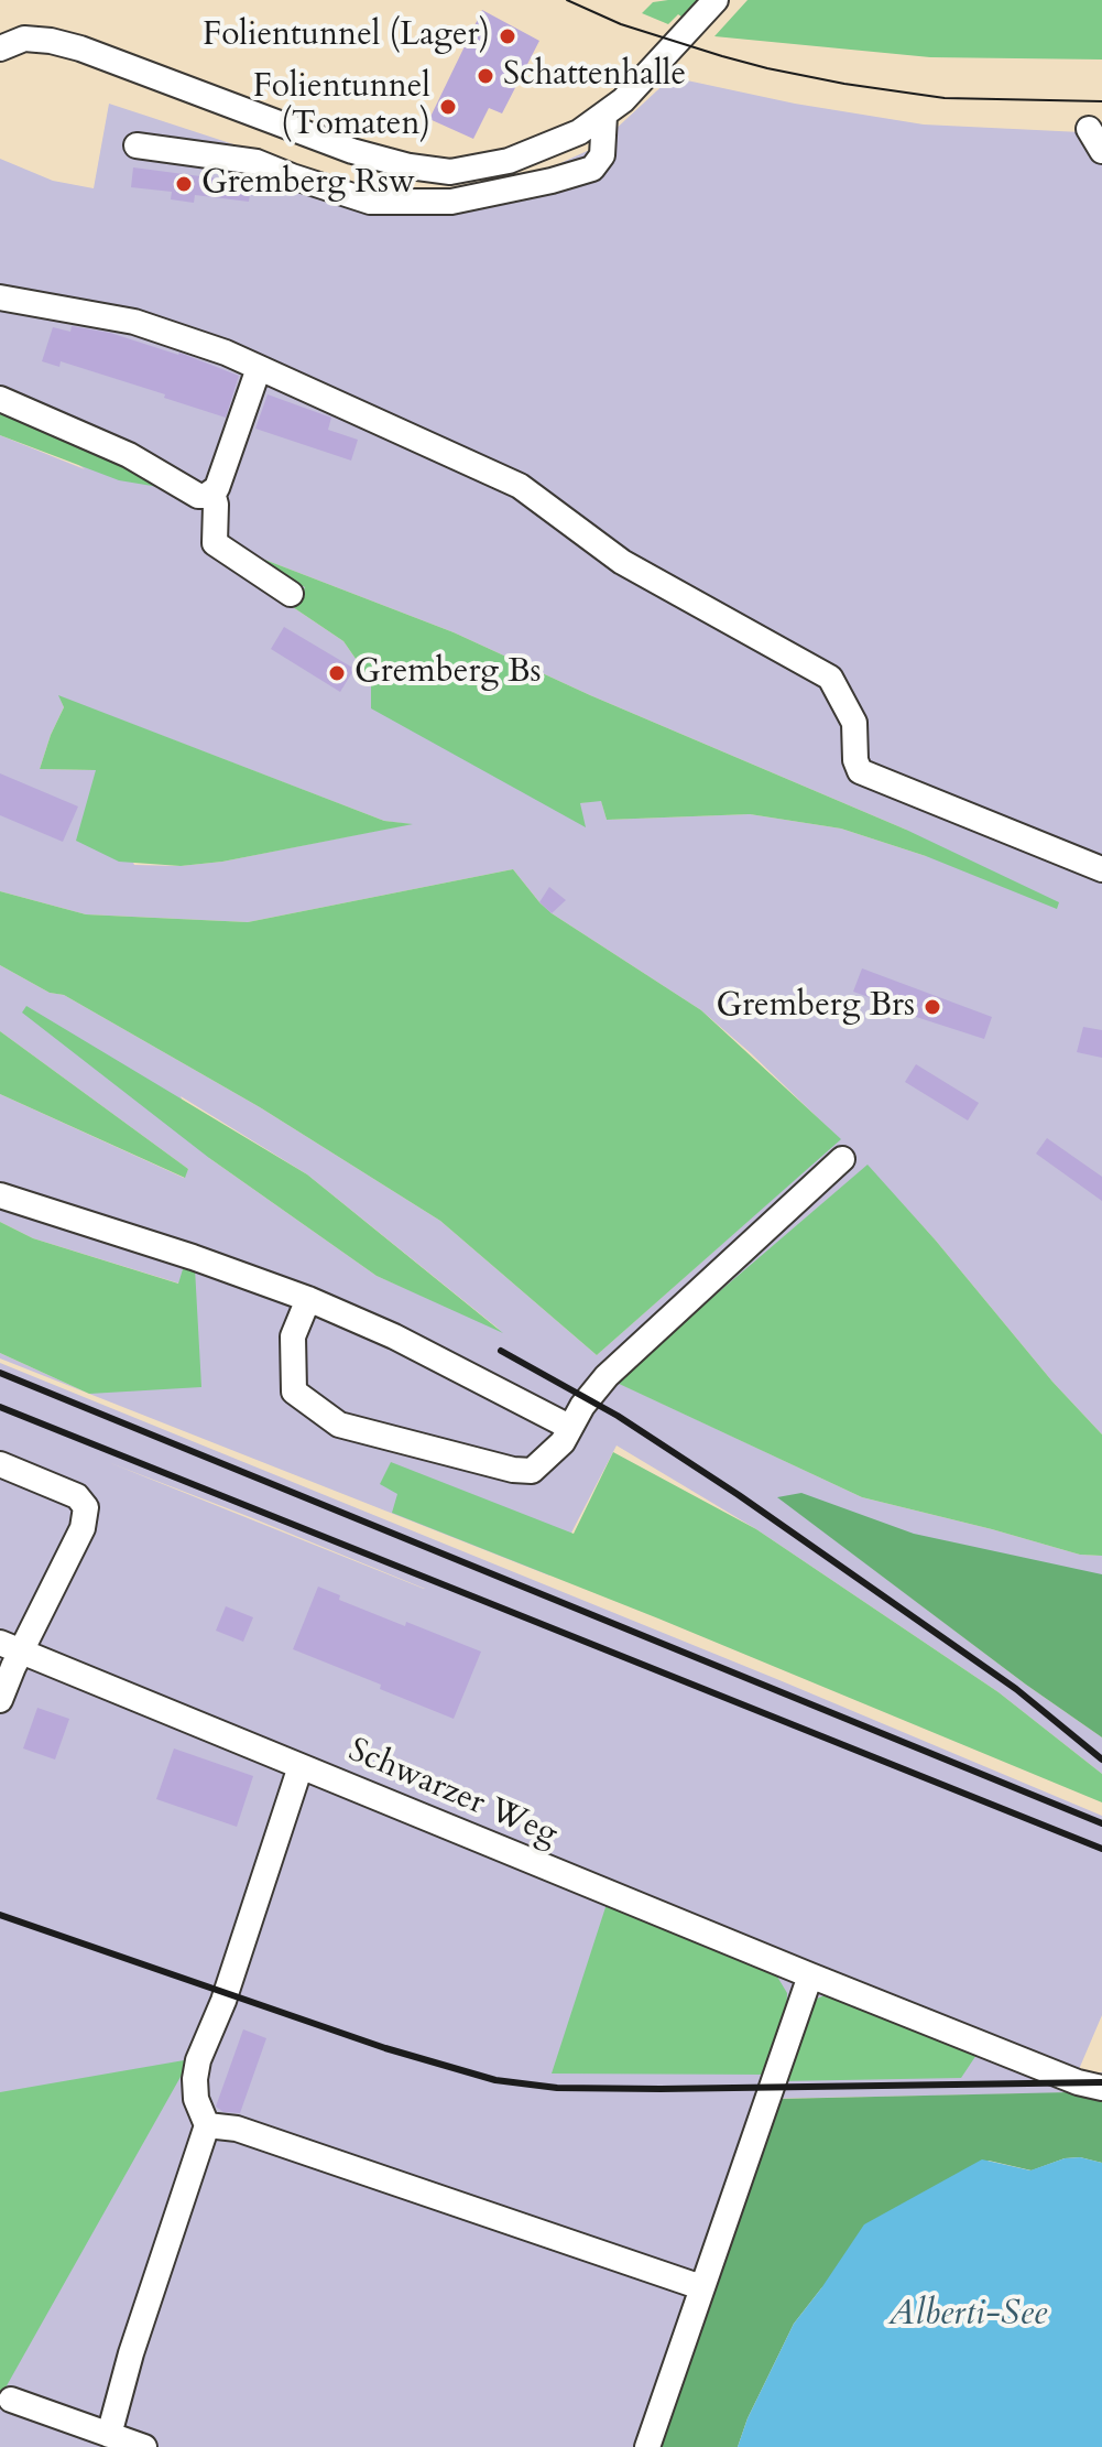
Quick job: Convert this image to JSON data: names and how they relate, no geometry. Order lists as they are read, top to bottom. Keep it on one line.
{"streets":{"street":["Schwarzer Weg"]},"water":["Alberti-See"],"places":["Folientunnel (Lager)","Schattenhalle","Folientunnel (Tomaten)","Gremberg Rsw","Gremberg Bs","Gremberg Brs"]}
